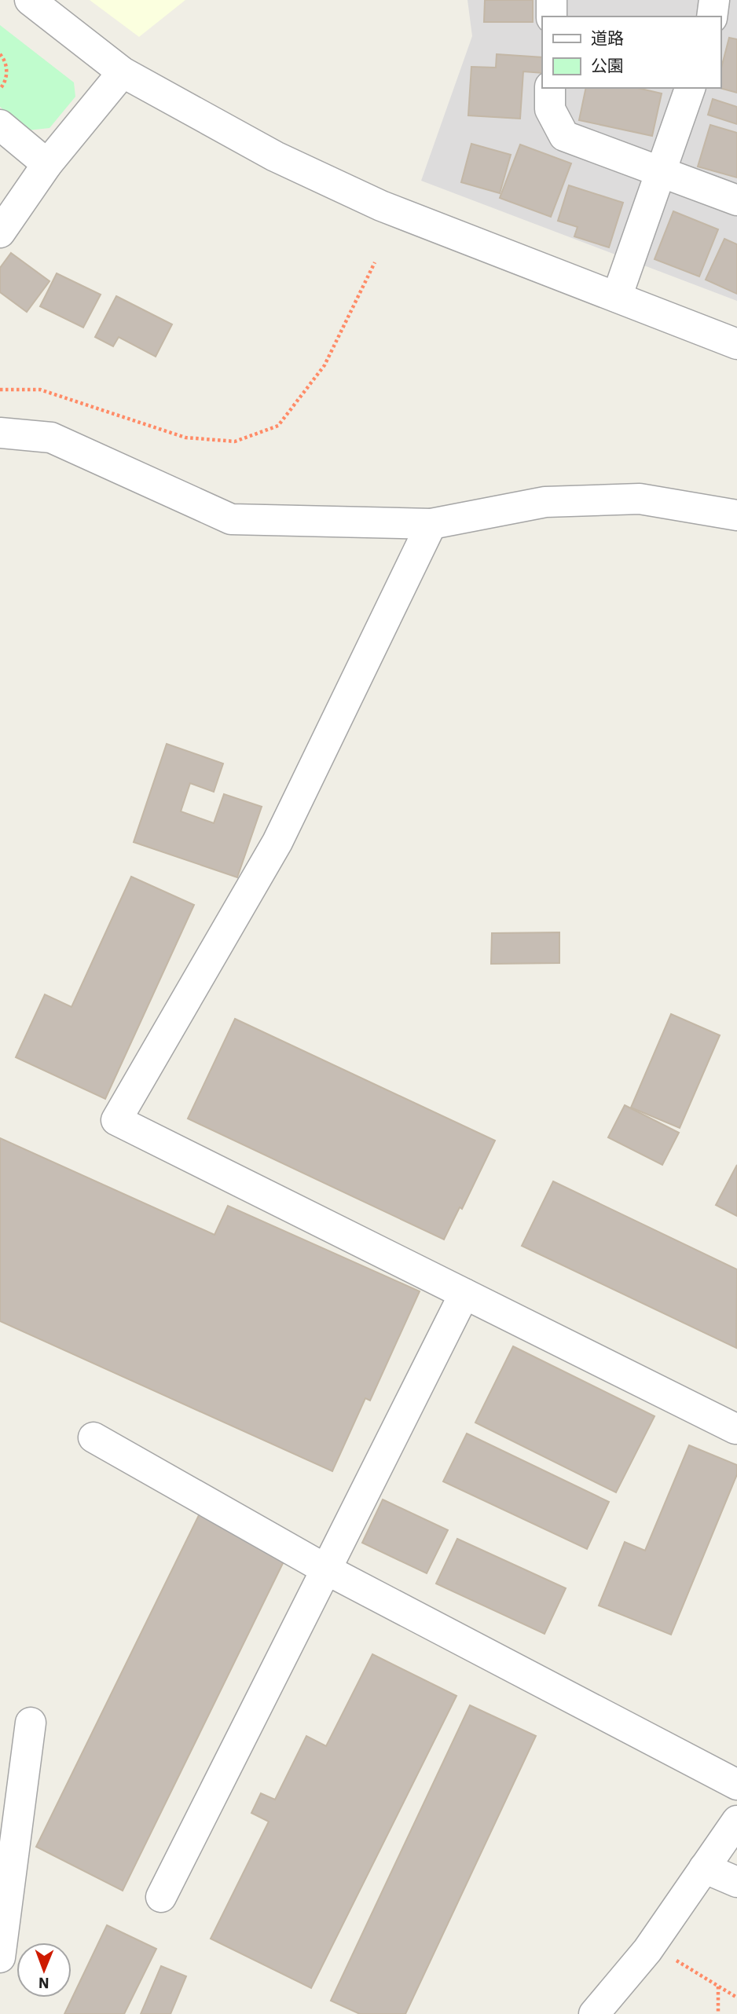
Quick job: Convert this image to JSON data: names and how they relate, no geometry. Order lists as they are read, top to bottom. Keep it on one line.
{"legend":["道路","公園"],"north":"bottom"}
